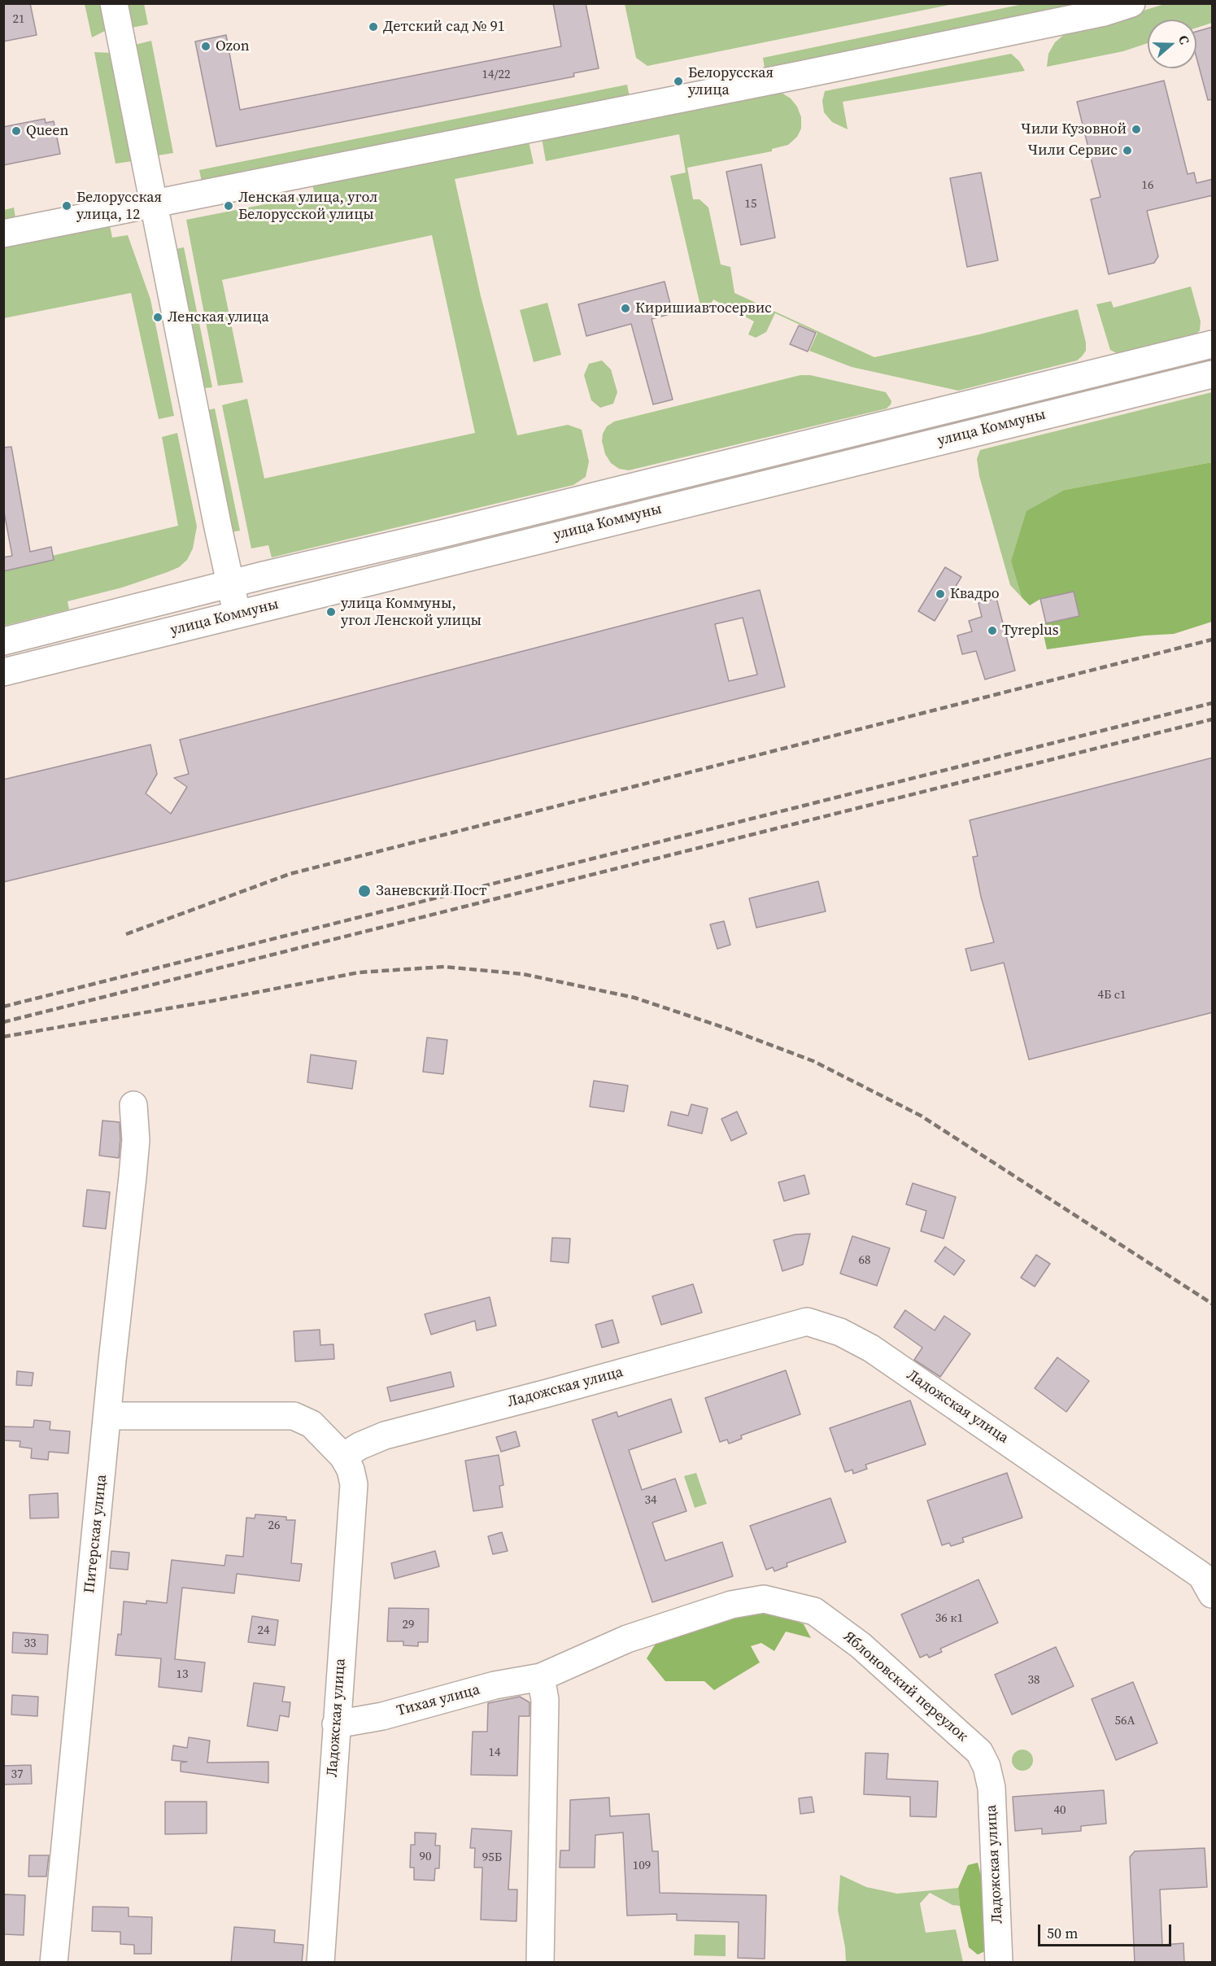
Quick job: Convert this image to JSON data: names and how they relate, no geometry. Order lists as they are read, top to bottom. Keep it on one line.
{"streets":{"street":["улица Коммуны","Ладожская улица","Питерская улица","Яблоновский переулок","Тихая улица"]},"crossings":[["Ладожская улица","Яблоновский переулок"],["Ладожская улица","Тихая улица"],["Яблоновский переулок","Тихая улица"]],"places":["Детский сад № 91","Ozon","Белорусская улица","Чили Кузовной","Queen","Чили Сервис","Белорусская улица, 12","Ленская улица, угол Белорусской улицы","Киришиавтосервис","Ленская улица","Квадро","улица Коммуны, угол Ленской улицы","Tyreplus","Заневский Пост"],"house_numbers":["21","14/22","16","15","4Б с1","68","34","26","36 к1","29","24","33","13","38","56А","14","37","40","90","95Б","109"],"scale_bar":"50 m","north":"right"}
